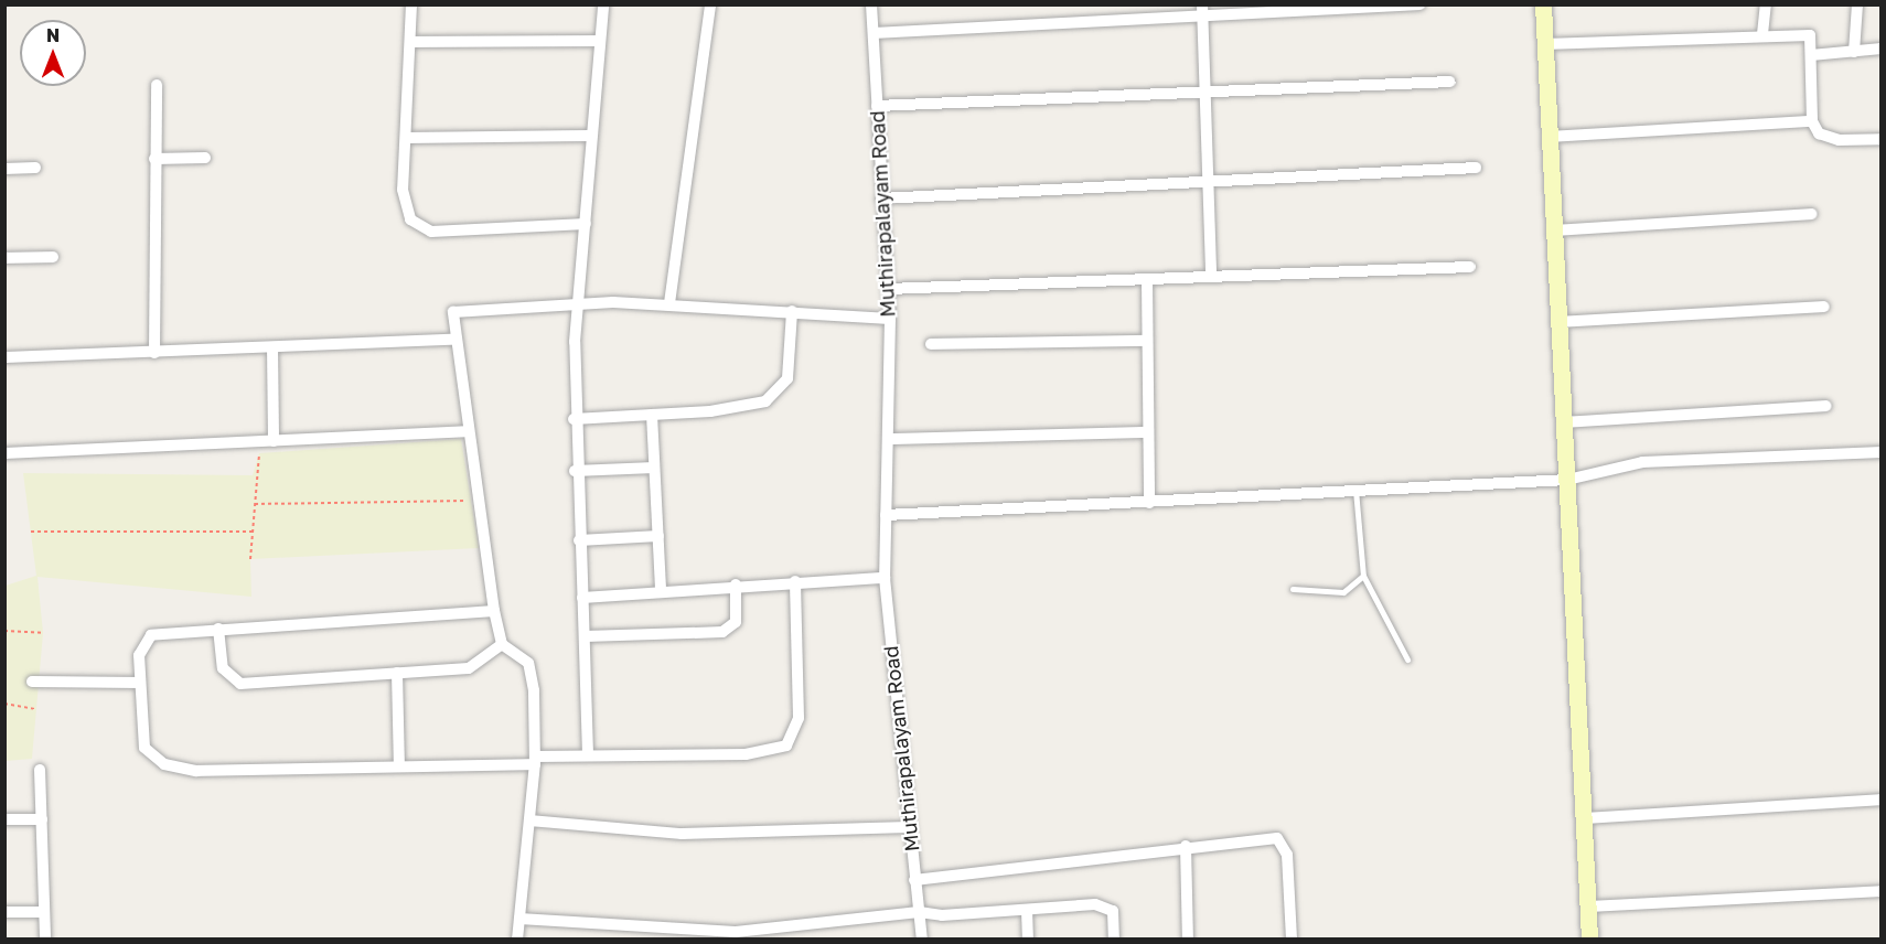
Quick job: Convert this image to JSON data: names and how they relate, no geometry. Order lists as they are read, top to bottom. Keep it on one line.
{"streets":{"street":["Muthirapalayam Road"]},"north":"top"}
